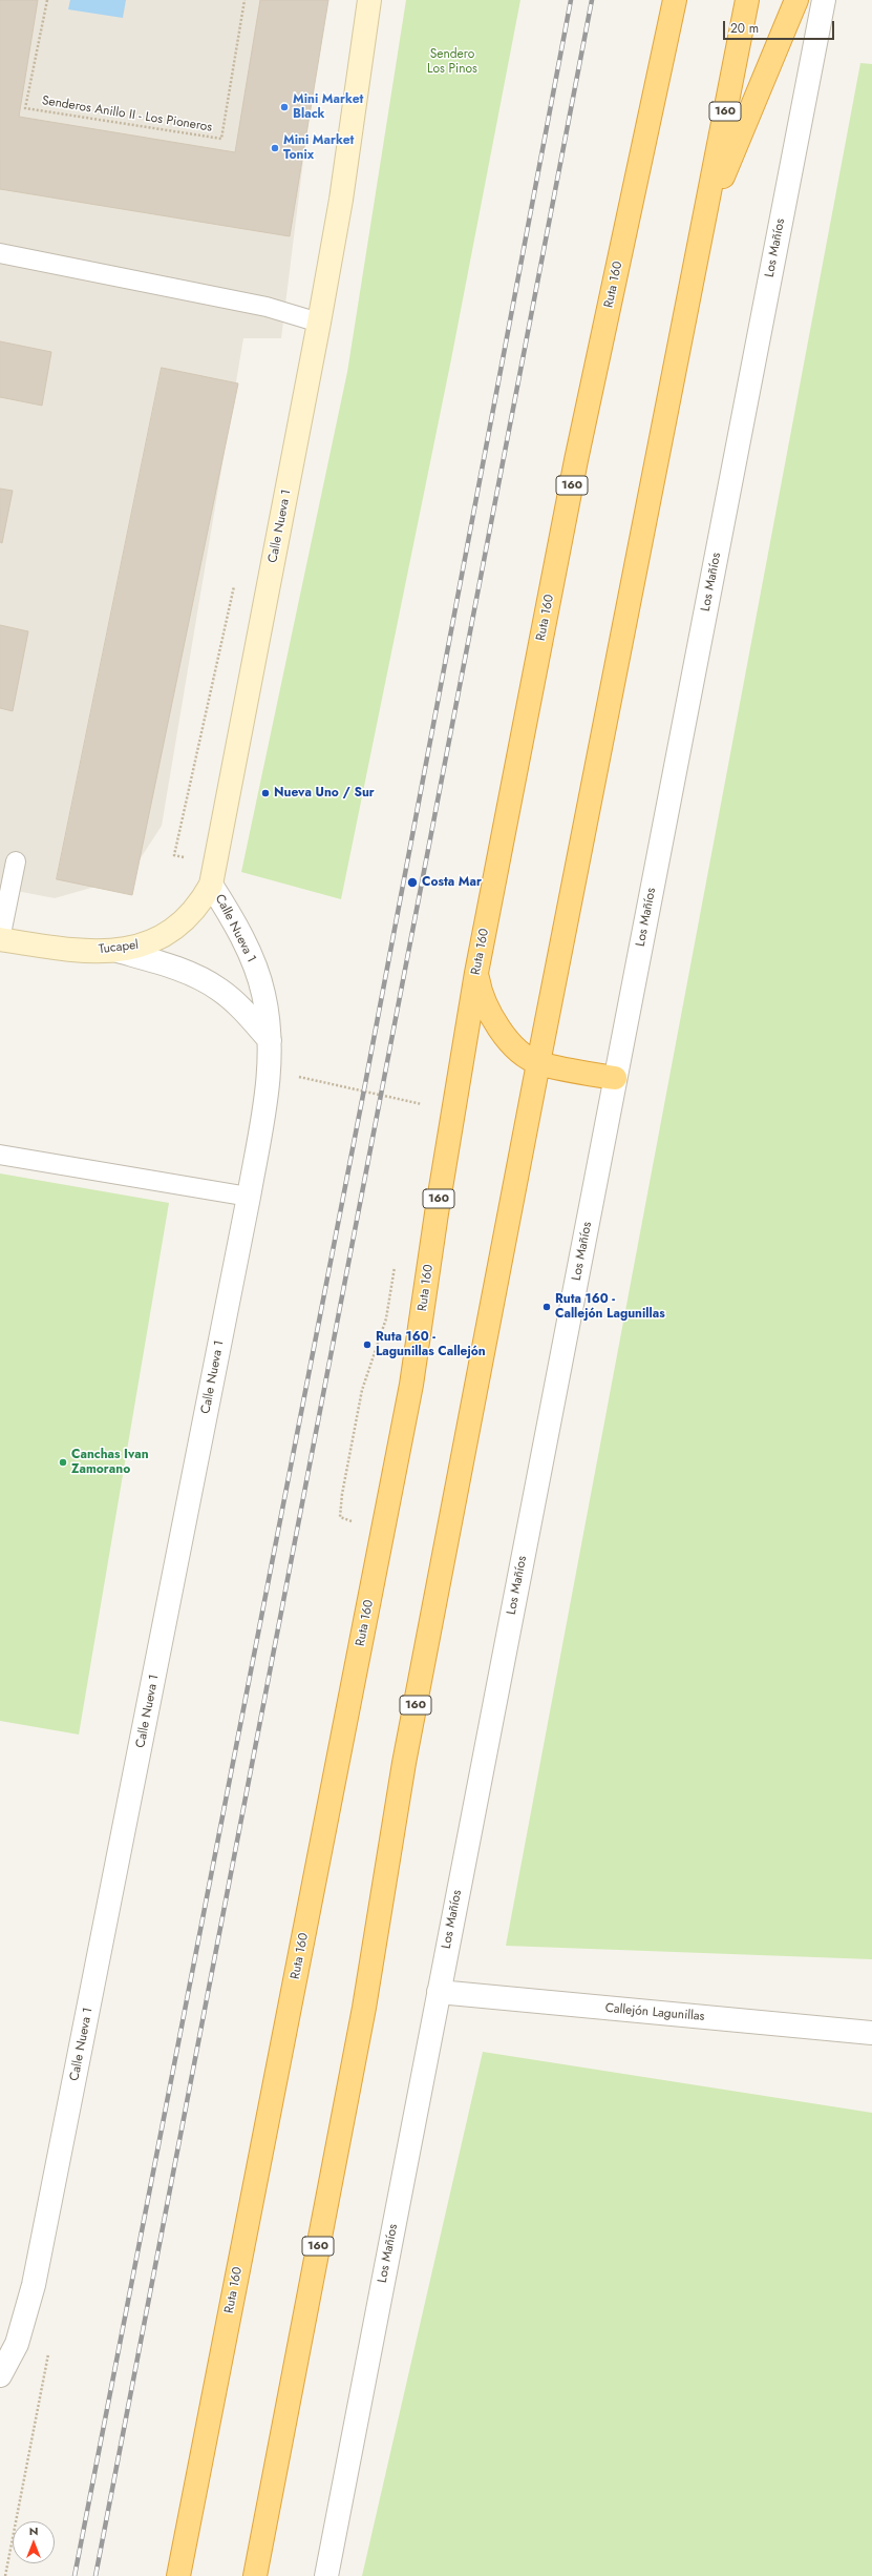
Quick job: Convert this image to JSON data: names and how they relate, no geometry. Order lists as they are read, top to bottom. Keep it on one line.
{"streets":{"highway":["160","Ruta 160"],"main road":["Calle Nueva 1","Tucapel"],"street":["Los Mañíos","Callejón Lagunillas"],"path":["Senderos Anillo II - Los Pioneros"]},"crossings":[["Los Mañíos","Callejón Lagunillas"],["Calle Nueva 1","Tucapel"]],"parks":["Sendero Los Pinos"],"places":["Mini Market Black","Mini Market Tonix","Nueva Uno / Sur","Costa Mar","Ruta 160 - Callejón Lagunillas","Ruta 160 - Lagunillas Callejón","Canchas Ivan Zamorano"],"scale_bar":"20 m","north":"top"}
